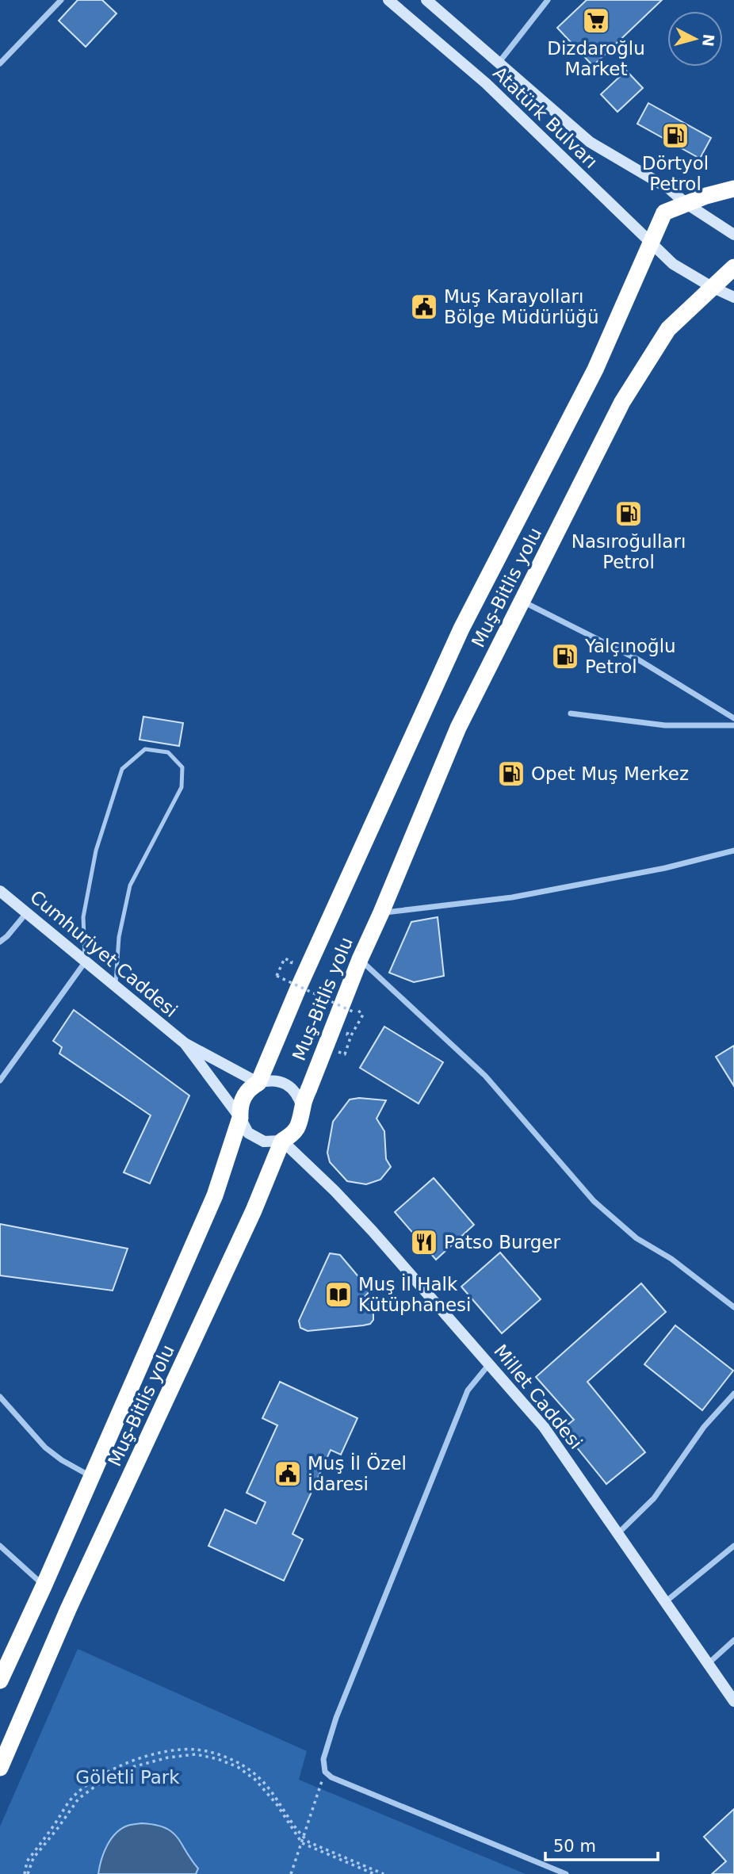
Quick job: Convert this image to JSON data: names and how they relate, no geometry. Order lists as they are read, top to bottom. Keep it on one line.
{"streets":{"highway":["Muş-Bitlis yolu"],"street":["Atatürk Bulvarı","Cumhuriyet Caddesi","Millet Caddesi"]},"crossings":[["Atatürk Bulvarı","Muş-Bitlis yolu"],["Muş-Bitlis yolu","Cumhuriyet Caddesi"],["Muş-Bitlis yolu","Millet Caddesi"],["Cumhuriyet Caddesi","Millet Caddesi"]],"parks":["Göletli Park"],"places":{"supermarket":["Dizdaroğlu Market"],"fuel station":["Dörtyol Petrol","Nasıroğulları Petrol","Yalçınoğlu Petrol","Opet Muş Merkez"],"public building":["Muş Karayolları Bölge Müdürlüğü","Muş İl Özel İdaresi"],"restaurant":["Patso Burger"],"library":["Muş İl Halk Kütüphanesi"]},"scale_bar":"50 m","north":"right"}
